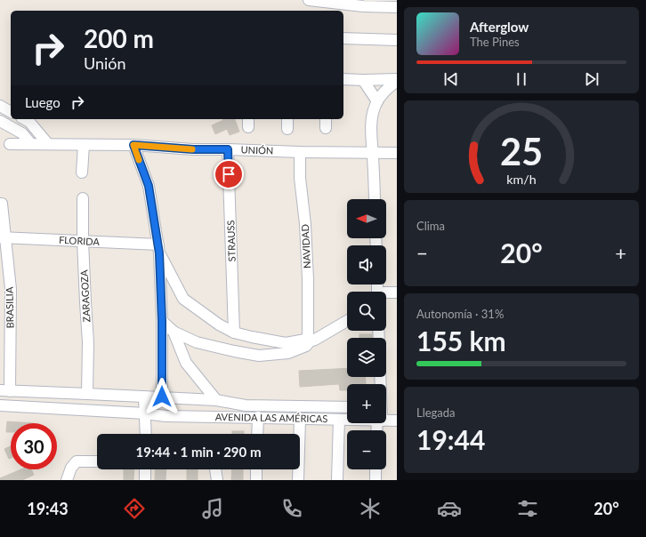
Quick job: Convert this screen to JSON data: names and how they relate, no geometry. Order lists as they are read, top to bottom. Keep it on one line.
{"streets":{"street":["UNIÓN","FLORIDA","STRAUSS","NAVIDAD","ZARAGOZA","BRASILIA","AVENIDA LAS AMÉRICAS"]},"crossings":[["UNIÓN","STRAUSS"],["UNIÓN","NAVIDAD"],["FLORIDA","ZARAGOZA"],["FLORIDA","BRASILIA"],["ZARAGOZA","AVENIDA LAS AMÉRICAS"],["BRASILIA","AVENIDA LAS AMÉRICAS"]],"north":"left","page":{"turn":["200 m","Unión"],"song":["Afterglow","The Pines"],"then":"Luego","map_buttons":["+","−"],"tile":["Clima",["Autonomía · 31%","155 km"],["Llegada","19:44"]],"heat":["−","20°","+"],"limit":"30","trip":"19:44 · 1 min · 290 m","tabs":["19:43","20°"],"gauge":["25","km/h"]}}
